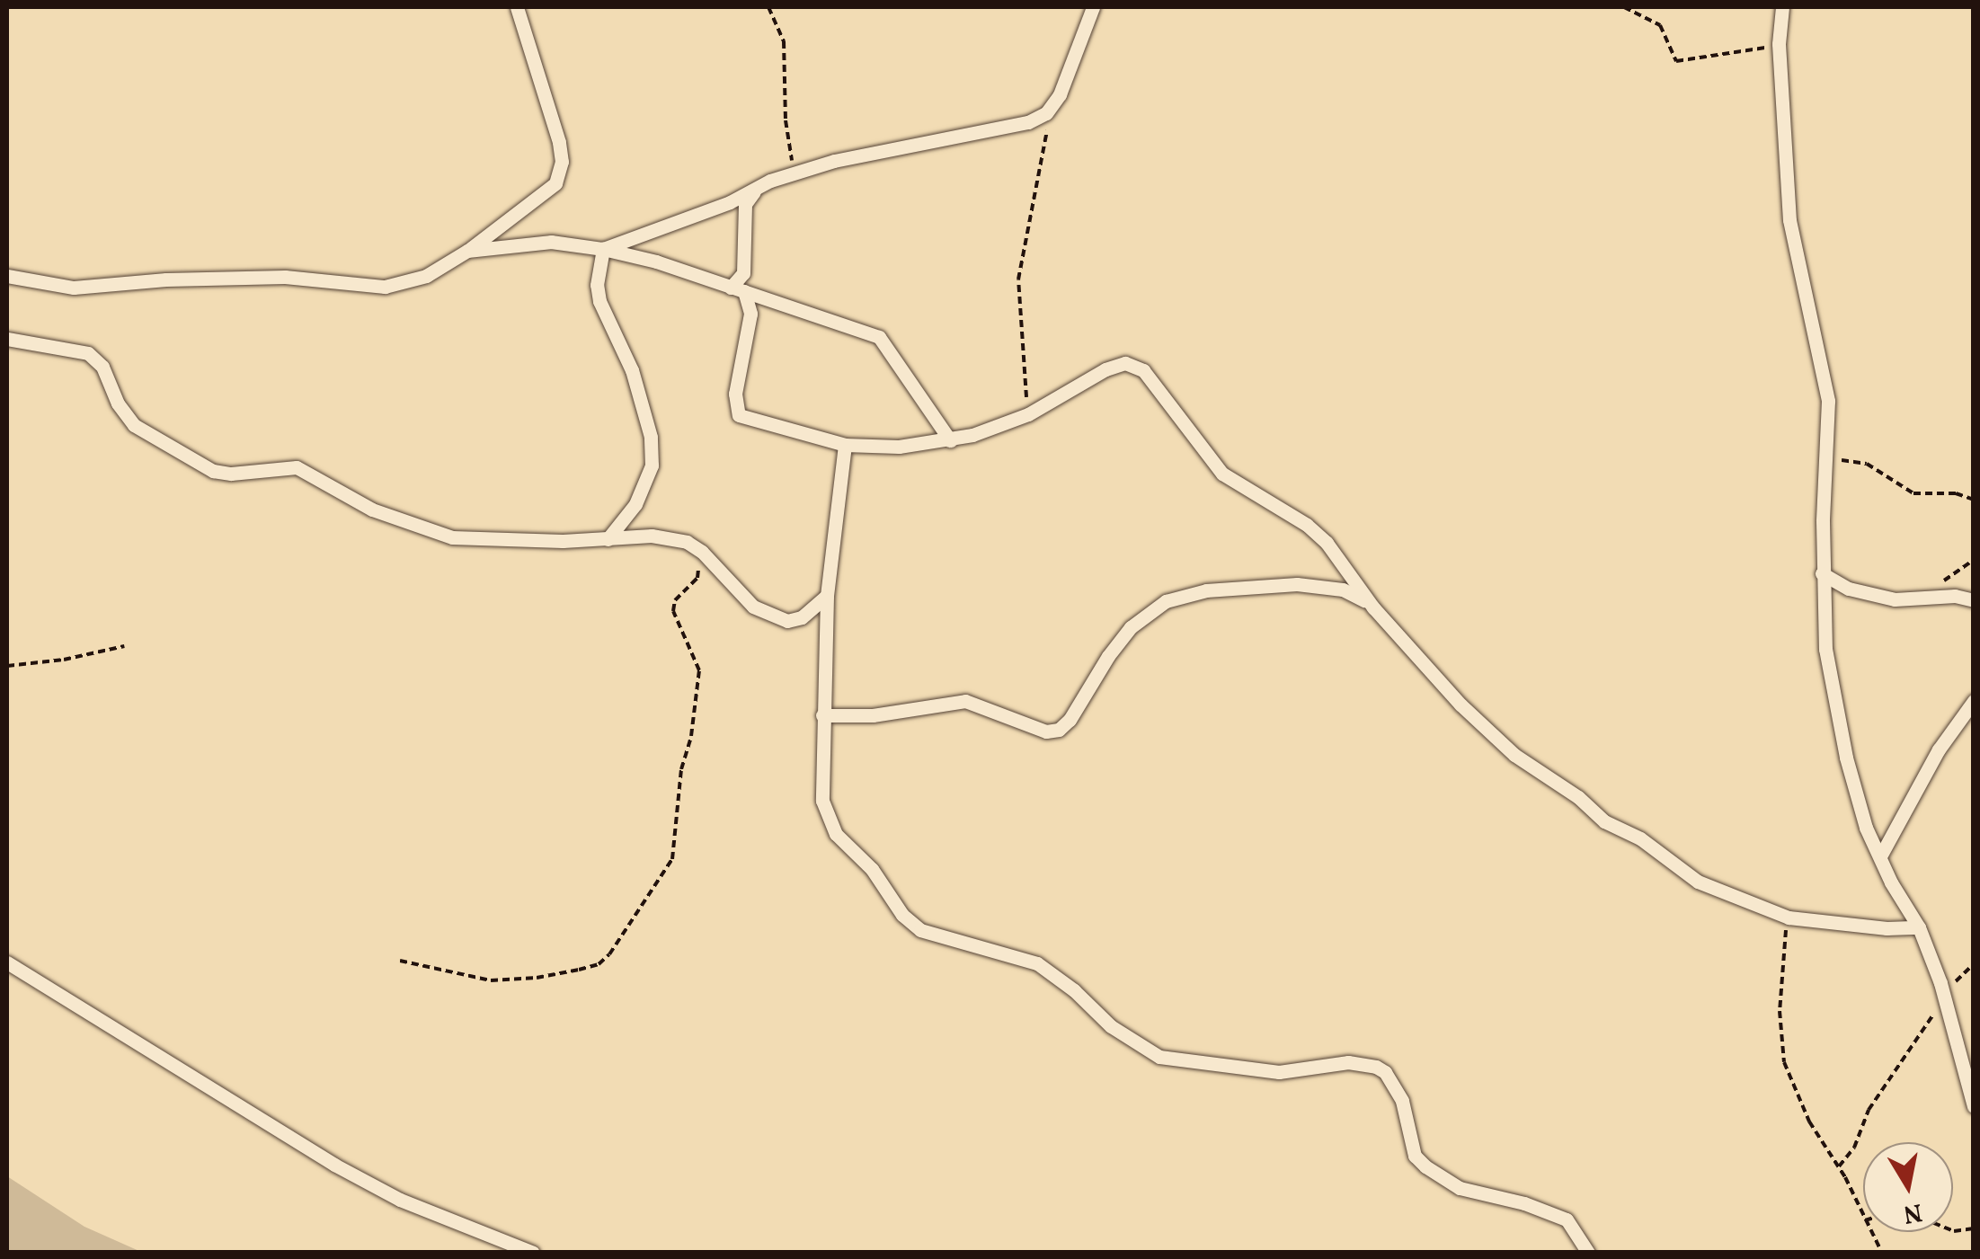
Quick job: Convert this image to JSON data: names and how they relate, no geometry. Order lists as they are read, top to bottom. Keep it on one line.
{"north":"bottom"}
